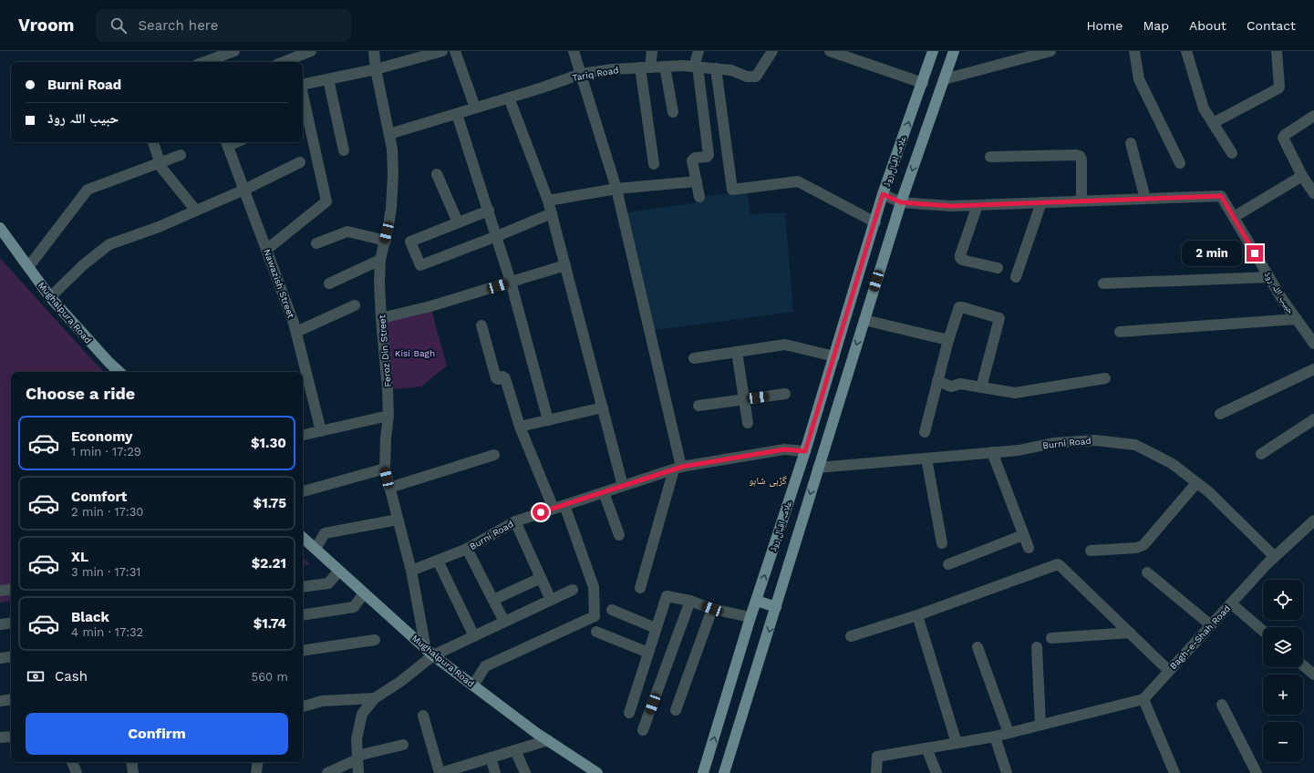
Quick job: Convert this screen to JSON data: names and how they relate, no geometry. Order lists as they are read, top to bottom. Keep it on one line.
{"streets":{"main road":["علامہ اقبال روڈ","Mughalpura Road"],"street":["Tariq Road","Nawazish Street","حبیب اللہ روڈ","Feroz Din Street","Burni Road","Bagh-e-Shah Road"]},"crossings":[["Tariq Road","Feroz Din Street"],["علامہ اقبال روڈ","حبیب اللہ روڈ"],["علامہ اقبال روڈ","Burni Road"],["Mughalpura Road","Feroz Din Street"],["Feroz Din Street","Burni Road"],["Burni Road","Bagh-e-Shah Road"]],"districts":["گڑہی شاہو"],"parks":["Kisi Bagh"],"page":{"header":"Vroom","search":"Search here","nav":["Home","Map","About","Contact"],"banner":["Burni Road","حبیب اللہ روڈ"],"bubble":"2 min","heading":"Choose a ride","list":[{"name":"Economy","note":"1 min · 17:29","value":"$1.30"},{"name":"Comfort","note":"2 min · 17:30","value":"$1.75"},{"name":"XL","note":"3 min · 17:31","value":"$2.21"},{"name":"Black","note":"4 min · 17:32","value":"$1.74"}],"map_buttons":["+","−"],"pay":["Cash","560 m"],"buttons":"Confirm"}}
